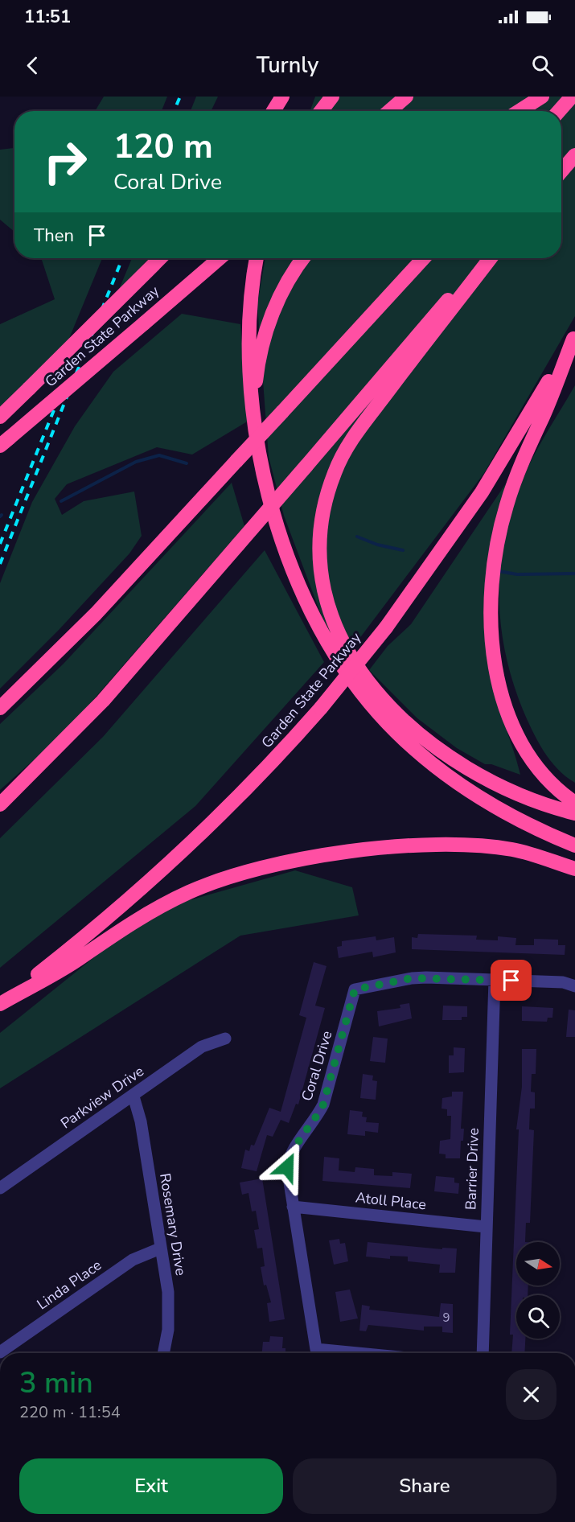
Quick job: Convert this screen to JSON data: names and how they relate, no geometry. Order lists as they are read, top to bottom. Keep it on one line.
{"streets":{"highway":["Garden State Parkway"],"street":["Coral Drive","Parkview Drive","Barrier Drive","Atoll Place","Rosemary Drive","Linda Place"]},"crossings":[["Coral Drive","Barrier Drive"],["Coral Drive","Atoll Place"],["Parkview Drive","Rosemary Drive"],["Barrier Drive","Atoll Place"],["Rosemary Drive","Linda Place"]],"house_numbers":["9"],"north":"right","page":{"status":"11:51","header":"Turnly","turn":["120 m","Coral Drive"],"then":"Then","heading":["3 min","220 m · 11:54"],"buttons":["Exit","Share"]}}
